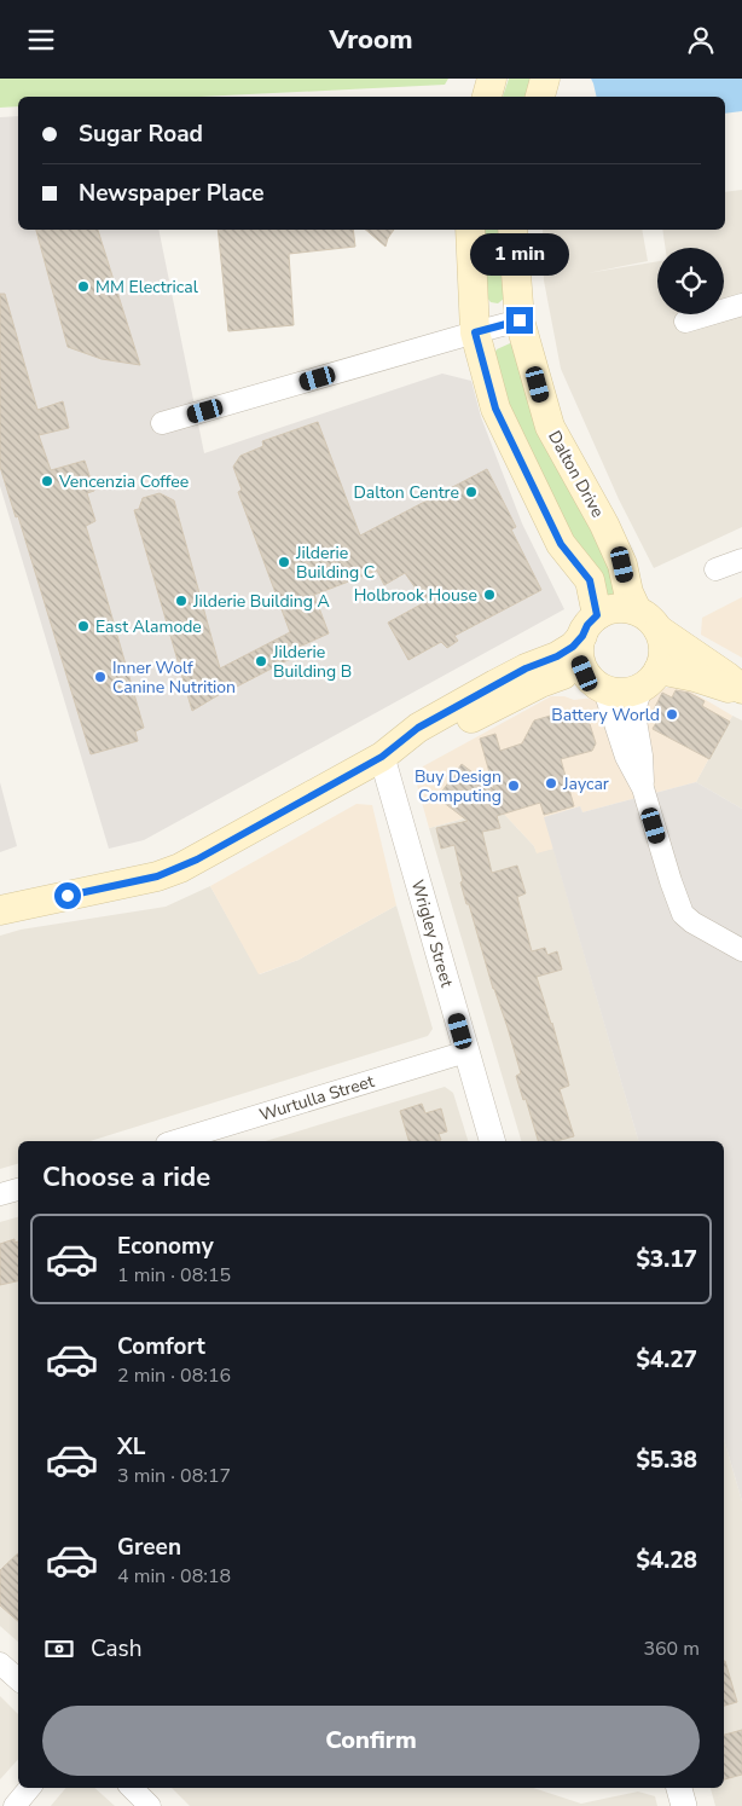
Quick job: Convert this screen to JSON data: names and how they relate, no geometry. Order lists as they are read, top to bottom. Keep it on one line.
{"streets":{"main road":["Dalton Drive"],"street":["Wrigley Street","Wurtulla Street"]},"crossings":[["Wrigley Street","Wurtulla Street"]],"places":["MM Electrical","Vencenzia Coffee","Dalton Centre","Jilderie Building C","Holbrook House","Jilderie Building A","East Alamode","Jilderie Building B","Inner Wolf Canine Nutrition","Battery World","Jaycar","Buy Design Computing"],"page":{"header":"Vroom","banner":["Sugar Road","Newspaper Place"],"bubble":"1 min","heading":"Choose a ride","list":[{"name":"Economy","note":"1 min · 08:15","value":"$3.17"},{"name":"Comfort","note":"2 min · 08:16","value":"$4.27"},{"name":"XL","note":"3 min · 08:17","value":"$5.38"},{"name":"Green","note":"4 min · 08:18","value":"$4.28"}],"pay":["Cash","360 m"],"buttons":"Confirm"}}
